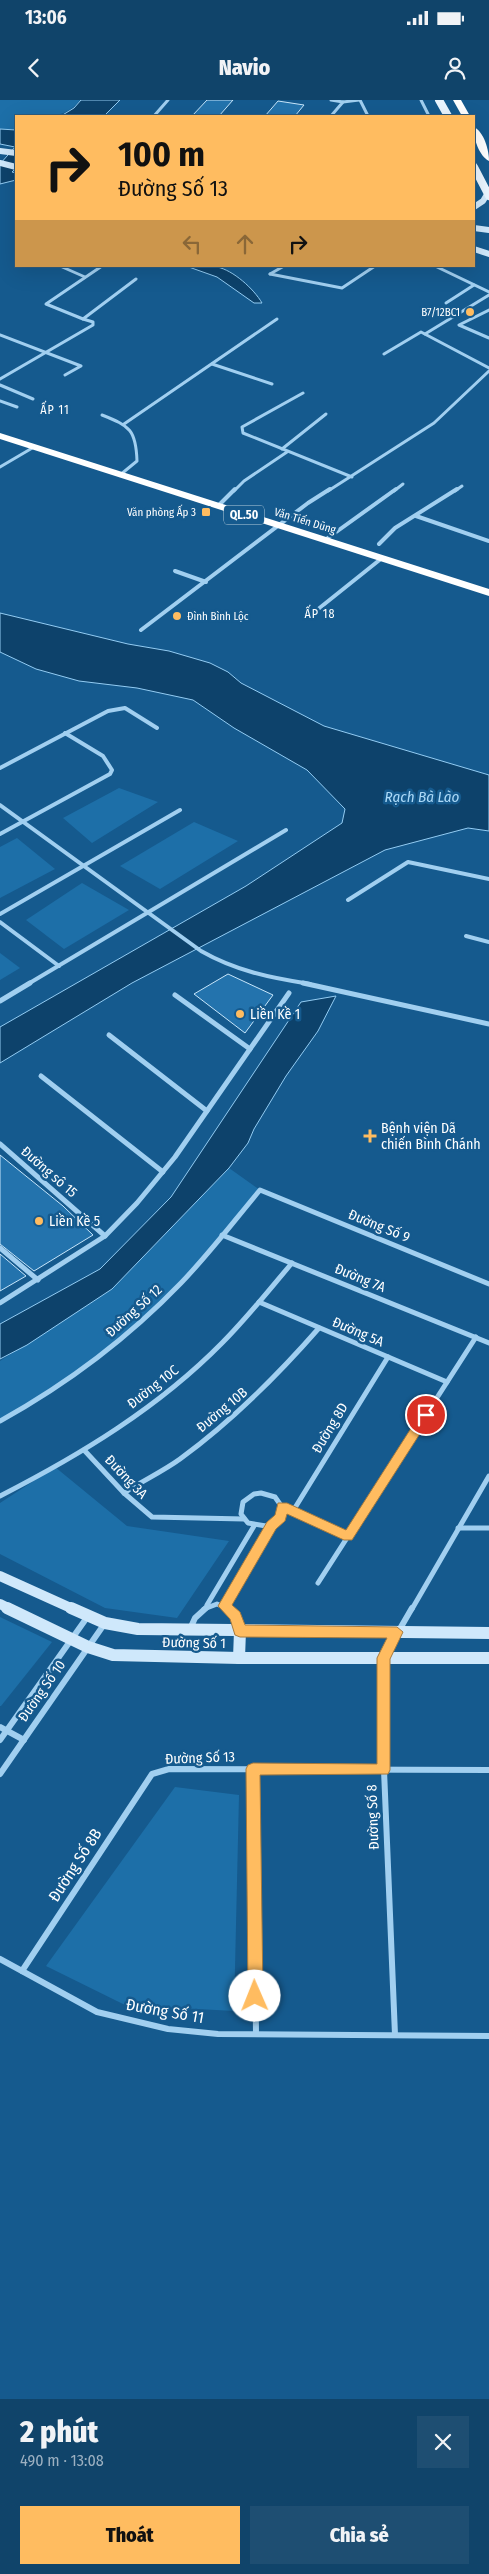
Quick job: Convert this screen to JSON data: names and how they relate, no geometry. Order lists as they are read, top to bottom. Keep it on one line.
{"streets":{"highway":["QL.50","Văn Tiến Dũng"],"street":["Đường sô 15","Đường Số 9","Đường 7A","Đường Số 12","Đường 5A","Đường 10C","Đường 10B","Đường 8D","Đường 3A","Đường Số 1","Đường Số 10","Đường Số 13","Đường Số 8","Đường Số 8B","Đường Số 11"]},"crossings":[["Đường Số 9","Đường Số 12"],["Đường 7A","Đường Số 12"],["Đường 7A","Đường 10C"],["Đường 5A","Đường 10C"],["Đường 5A","Đường 10B"],["Đường 5A","Đường 8D"],["Đường 10C","Đường 3A"],["Đường 10B","Đường 3A"],["Đường Số 1","Đường Số 10"],["Đường Số 1","Đường Số 8"],["Đường Số 13","Đường Số 8"],["Đường Số 13","Đường Số 8B"],["Đường Số 8","Đường Số 11"],["Đường Số 8B","Đường Số 11"]],"districts":["ẤP 11","ẤP 18"],"water":["Rạch Bà Lào"],"places":{"other":["B7/12BC1","Đình Bình Lộc","Liền Kề 1","Liền Kề 5"],"transit":["Văn phòng Ấp 3"],"health":["Bệnh viện Dã chiến Bình Chánh"]},"page":{"status":"13:06","header":"Navio","turn":["100 m","Đường Số 13"],"heading":["2 phút","490 m · 13:08"],"buttons":["Thoát","Chia sẻ"]}}
